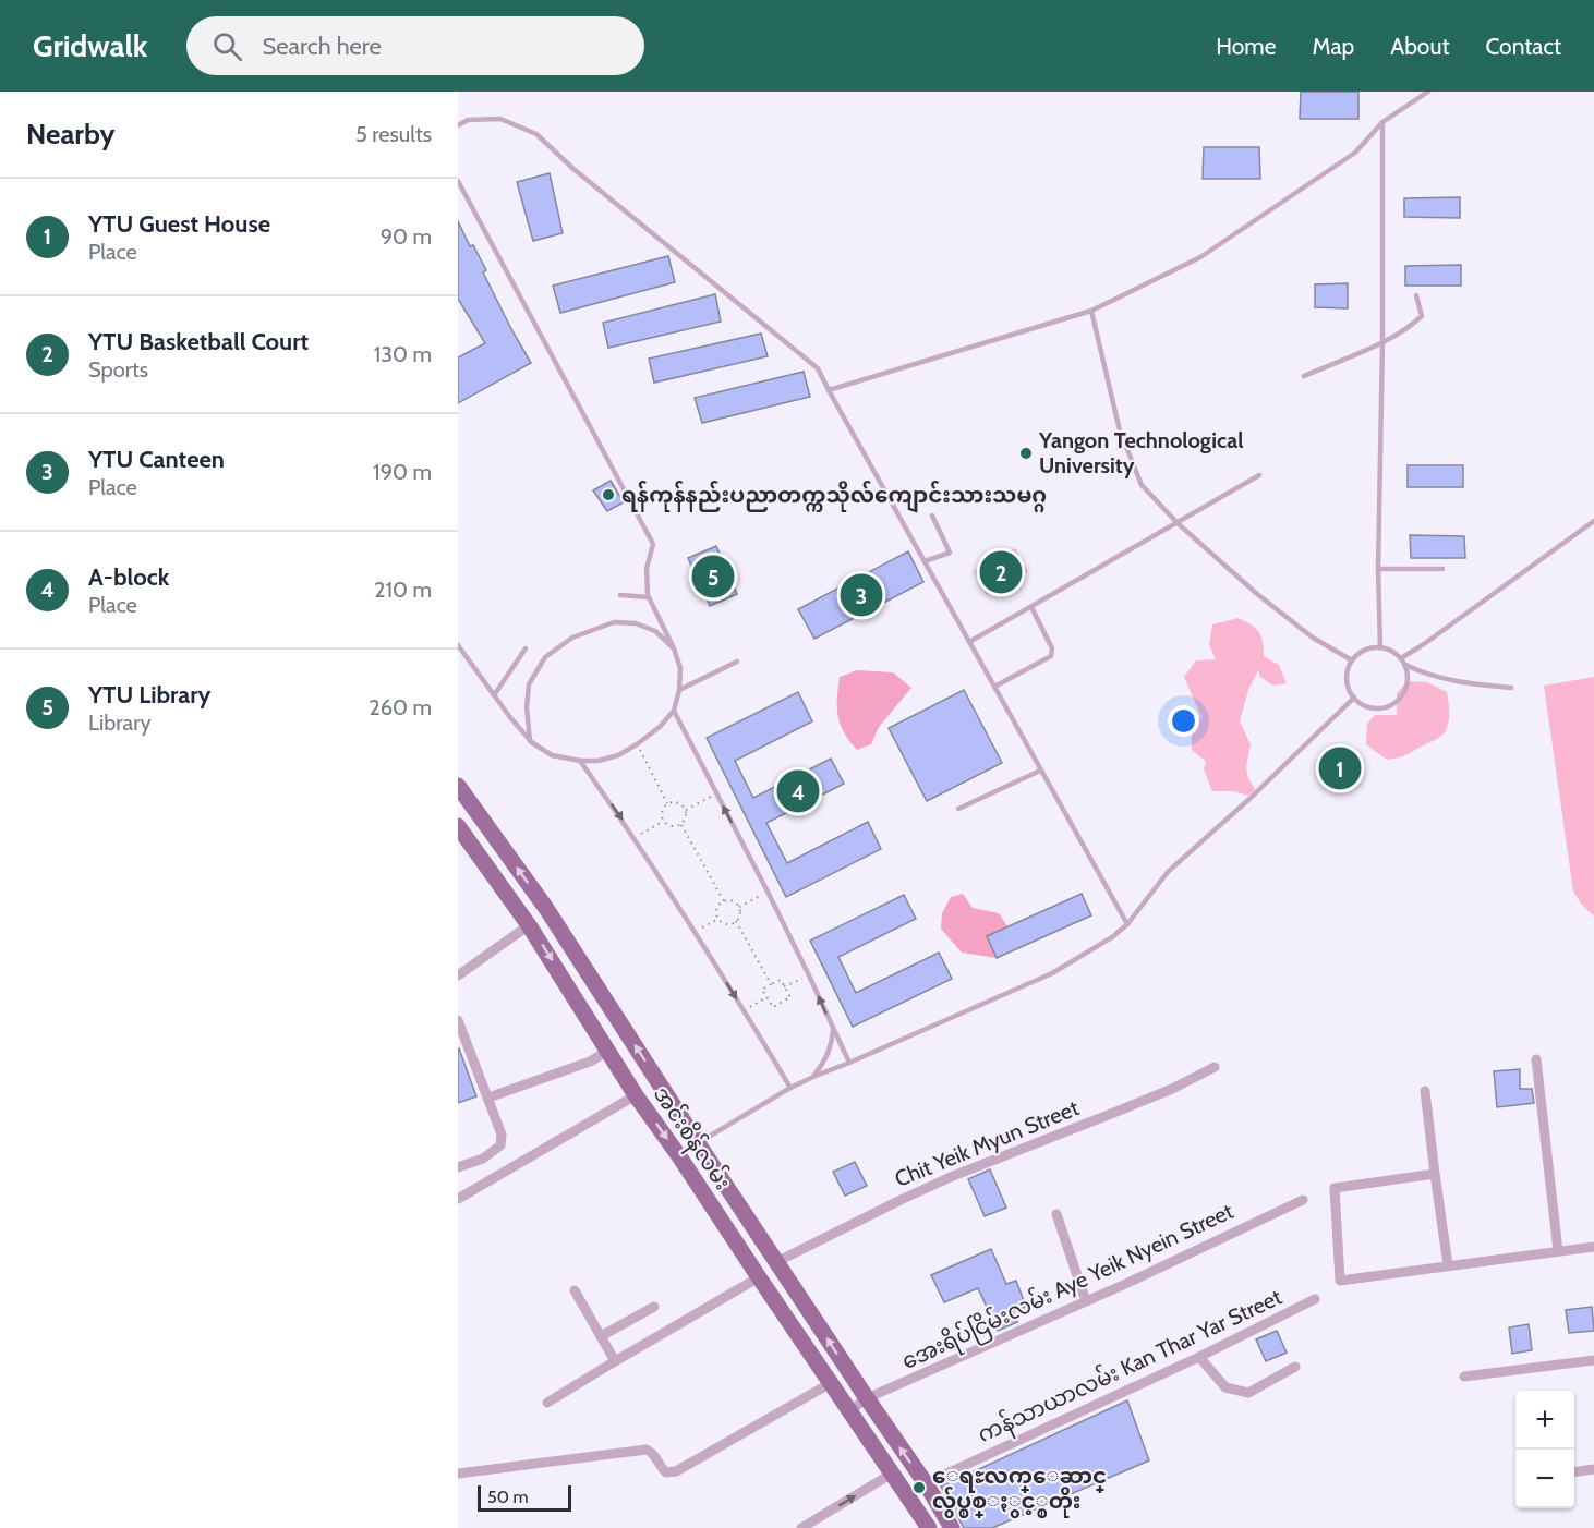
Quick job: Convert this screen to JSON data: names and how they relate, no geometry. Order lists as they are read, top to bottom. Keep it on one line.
{"streets":{"main road":["အင်းစိန်လမ်း"],"street":["Chit Yeik Myun Street","အေးရိပ်ငြိမ်းလမ်း Aye Yeik Nyein Street","ကန်သာယာလမ်း Kan Thar Yar Street"]},"crossings":[["အင်းစိန်လမ်း","Chit Yeik Myun Street"],["အင်းစိန်လမ်း","အေးရိပ်ငြိမ်းလမ်း Aye Yeik Nyein Street"],["အင်းစိန်လမ်း","ကန်သာယာလမ်း Kan Thar Yar Street"]],"places":["Yangon Technological University","ရန်ကုန်နည်းပညာတက္ကသိုလ်ကျောင်းသားသမဂ္ဂ","ေရႊလက္ေဆာင္ လ်ွပ္စစ္ႏွင့္စတိုး"],"scale_bar":"50 m","page":{"header":"Gridwalk","search":"Search here","nav":["Home","Map","About","Contact"],"heading":["Nearby","5 results"],"list":[{"mark":"1","name":"YTU Guest House","note":"Place","value":"90 m"},{"mark":"2","name":"YTU Basketball Court","note":"Sports","value":"130 m"},{"mark":"3","name":"YTU Canteen","note":"Place","value":"190 m"},{"mark":"4","name":"A-block","note":"Place","value":"210 m"},{"mark":"5","name":"YTU Library","note":"Library","value":"260 m"}],"pins":["2","5","3","1","4"],"map_buttons":["+","−"],"scale":"50 m"}}
